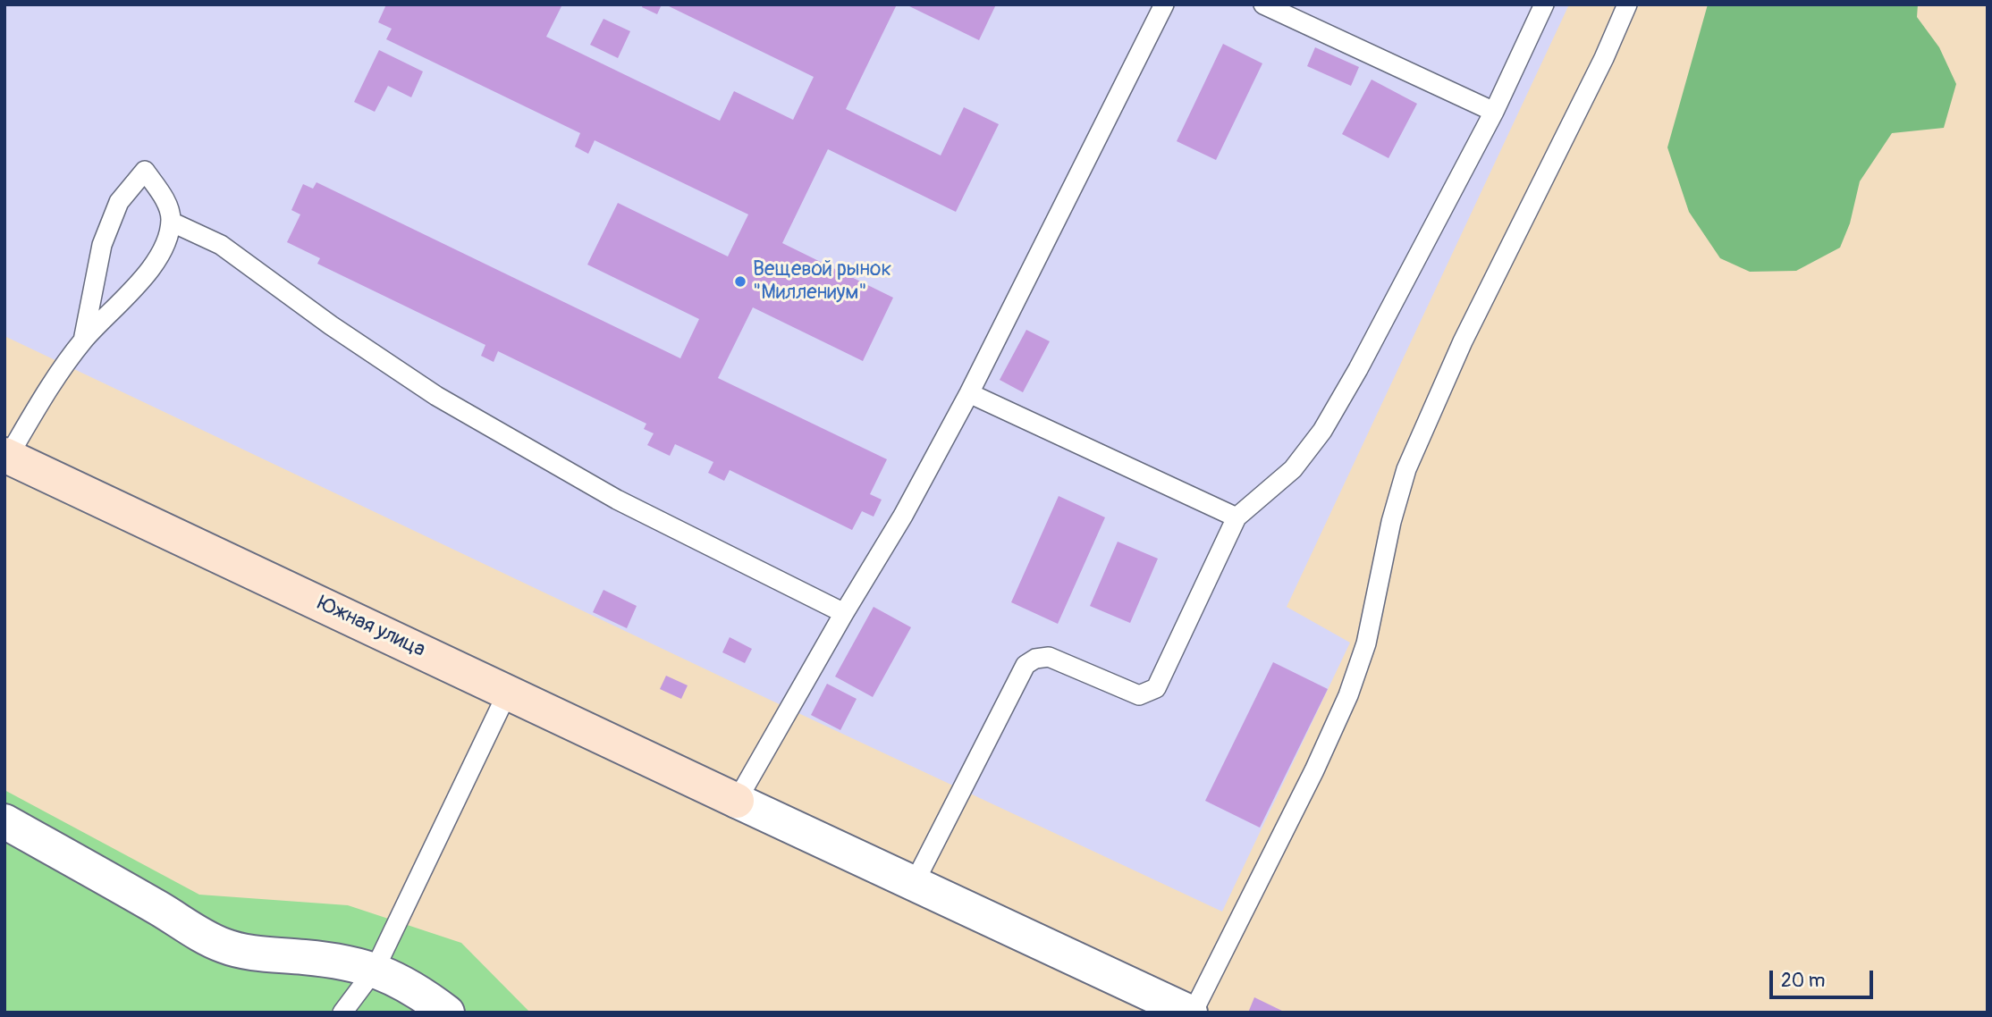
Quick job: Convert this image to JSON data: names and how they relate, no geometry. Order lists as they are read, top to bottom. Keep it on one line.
{"streets":{"street":["Южная улица"]},"places":["Вещевой рынок \"Миллениум\""],"scale_bar":"20 m"}
